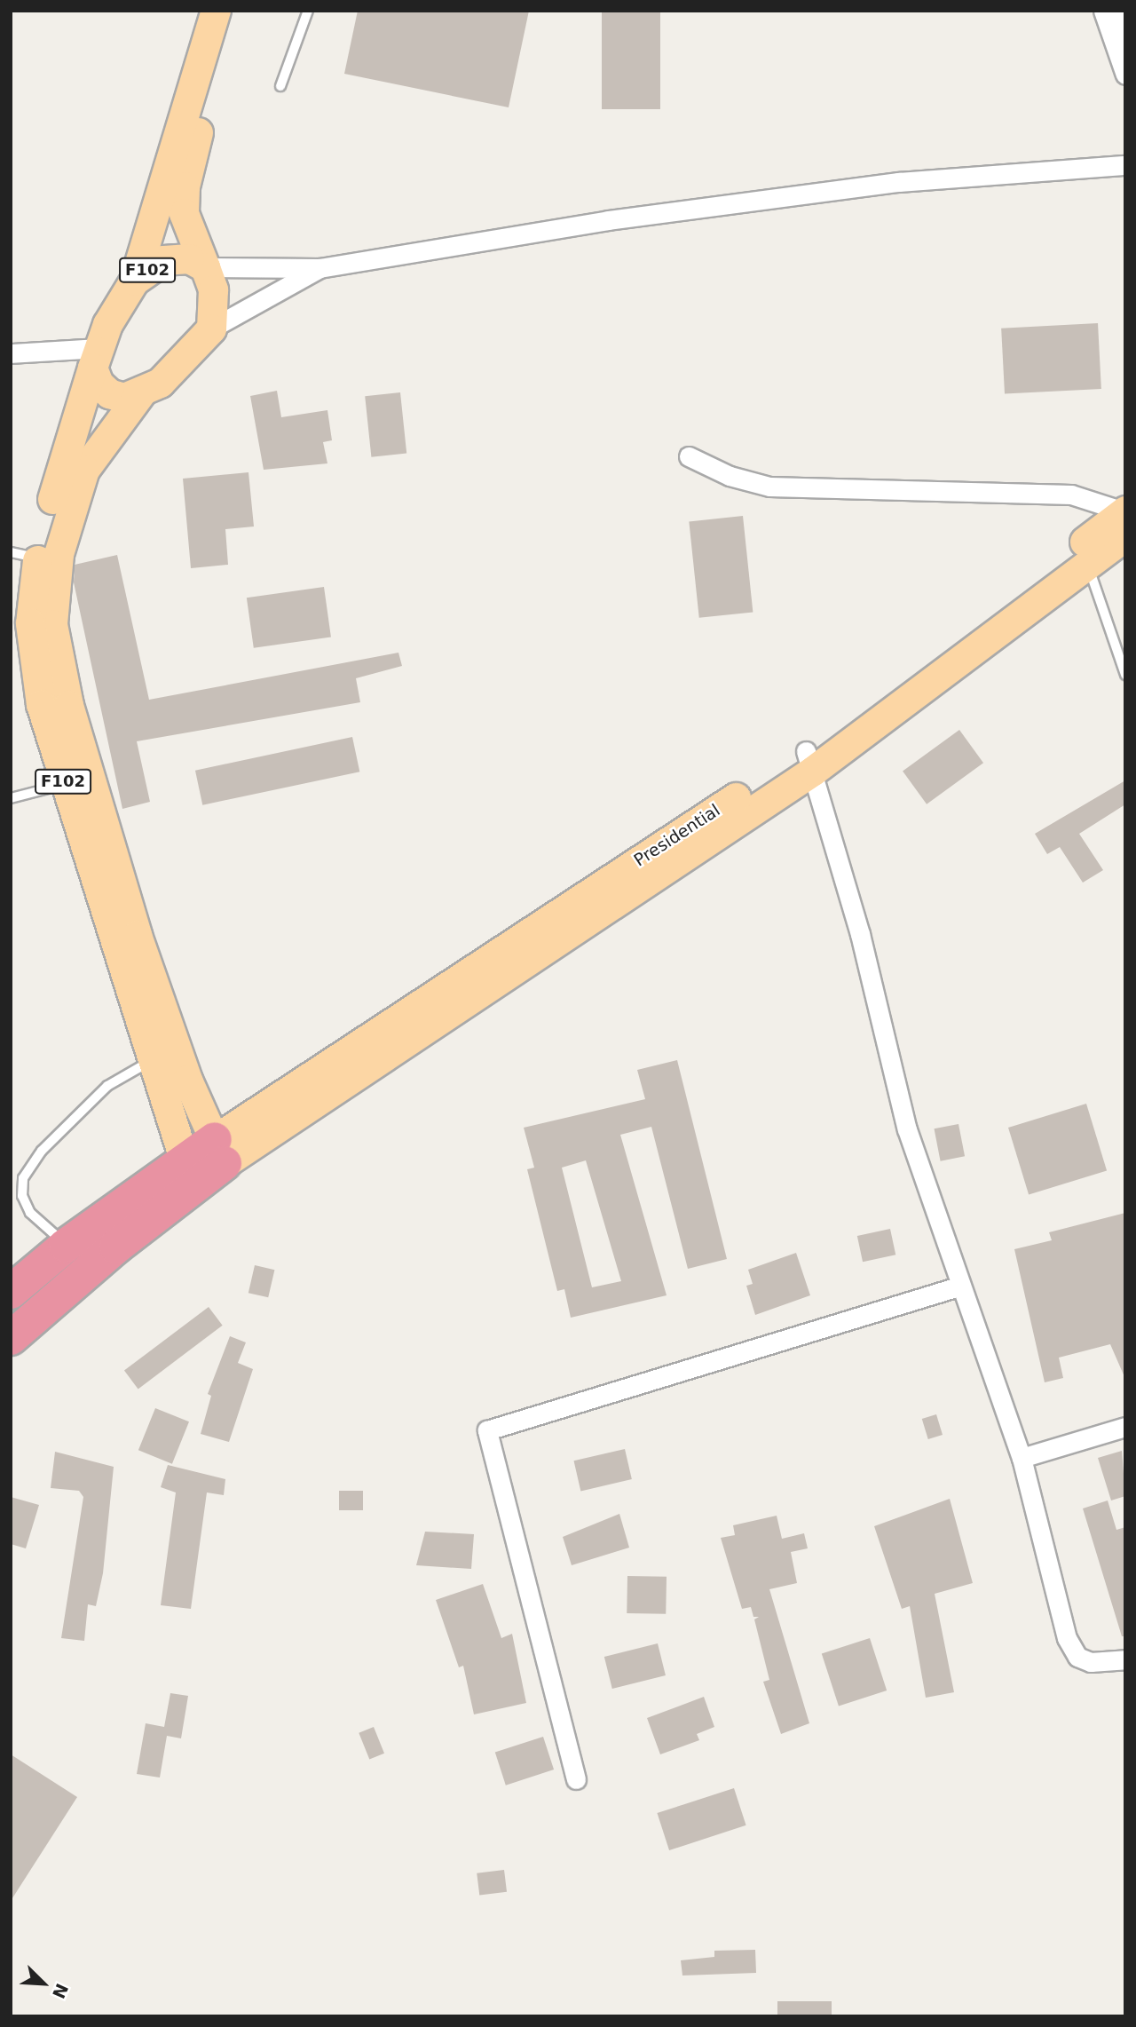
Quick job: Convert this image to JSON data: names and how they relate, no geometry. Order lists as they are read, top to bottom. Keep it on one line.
{"streets":{"main road":["F102"]},"north":"bottom right"}
